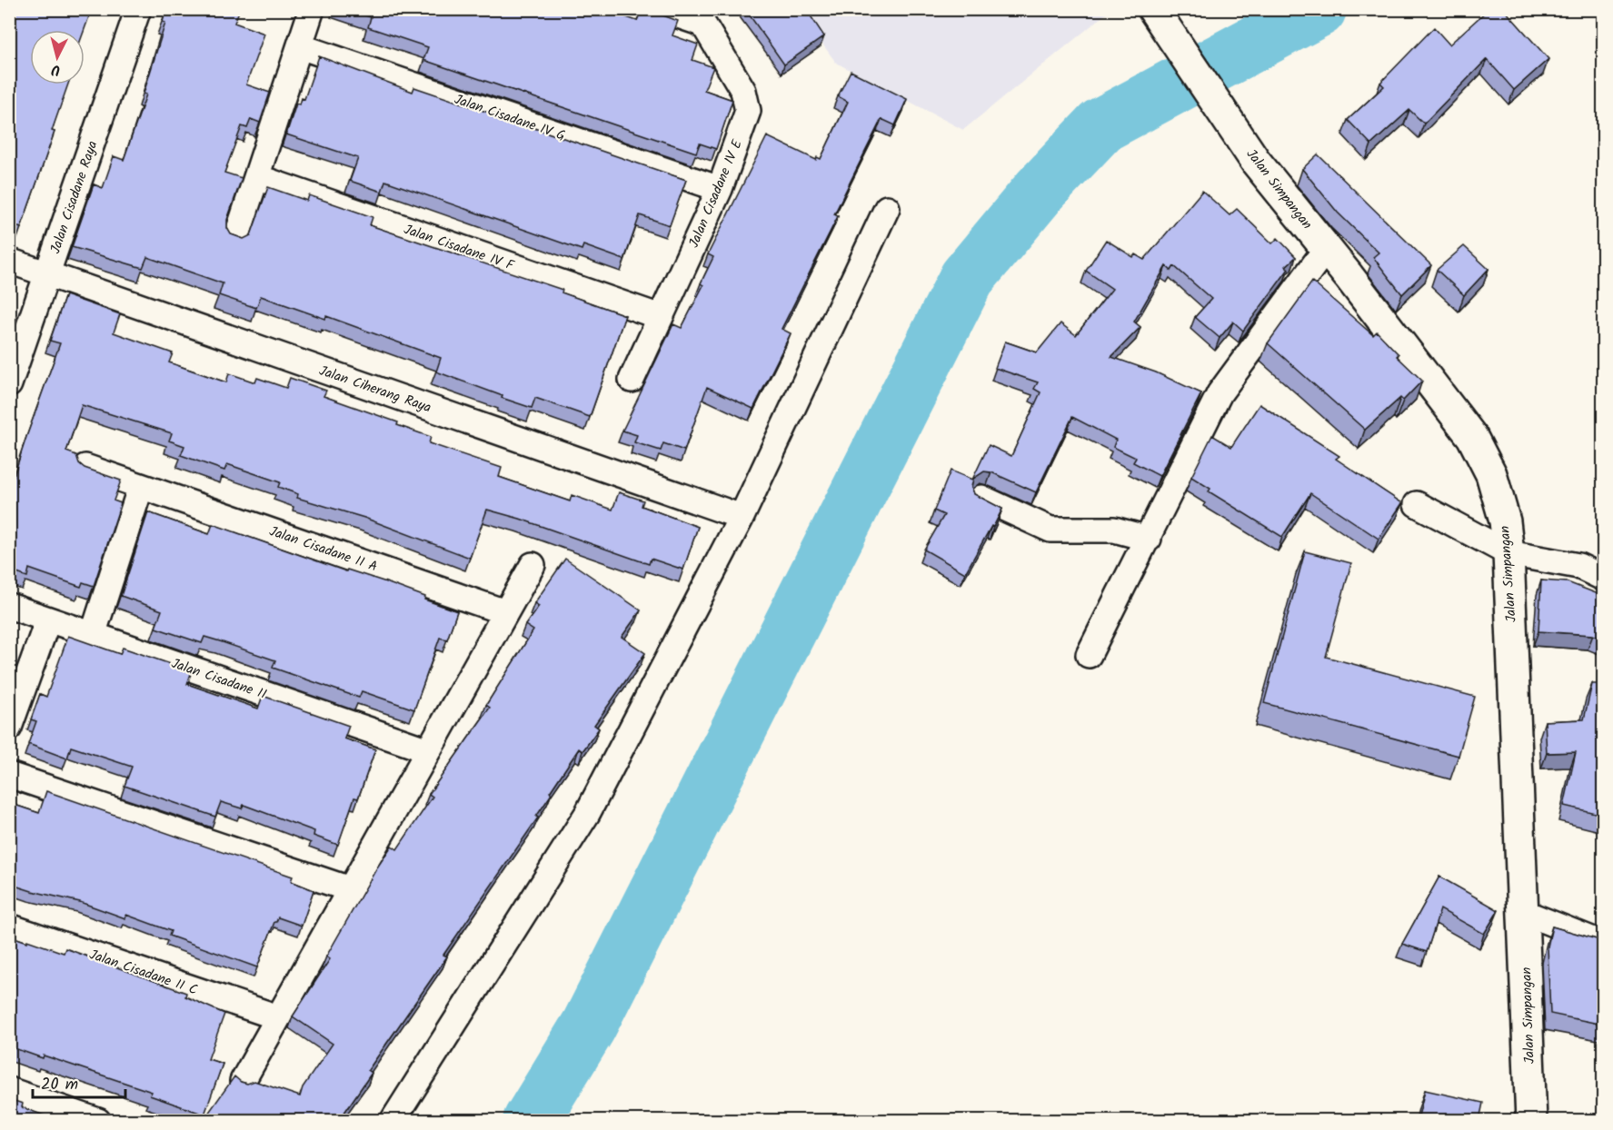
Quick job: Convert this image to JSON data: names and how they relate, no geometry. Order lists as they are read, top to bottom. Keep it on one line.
{"streets":{"street":["Jalan Cisadane IV G","Jalan Simpangan","Jalan Cisadane IV E","Jalan Cisadane Raya","Jalan Cisadane IV F","Jalan Ciherang Raya","Jalan Cisadane II A","Jalan Cisadane II","Jalan Cisadane II C"]},"crossings":[["Jalan Cisadane IV G","Jalan Cisadane IV E"],["Jalan Cisadane IV E","Jalan Cisadane IV F"],["Jalan Cisadane Raya","Jalan Ciherang Raya"]],"scale_bar":"20 m","north":"bottom"}
